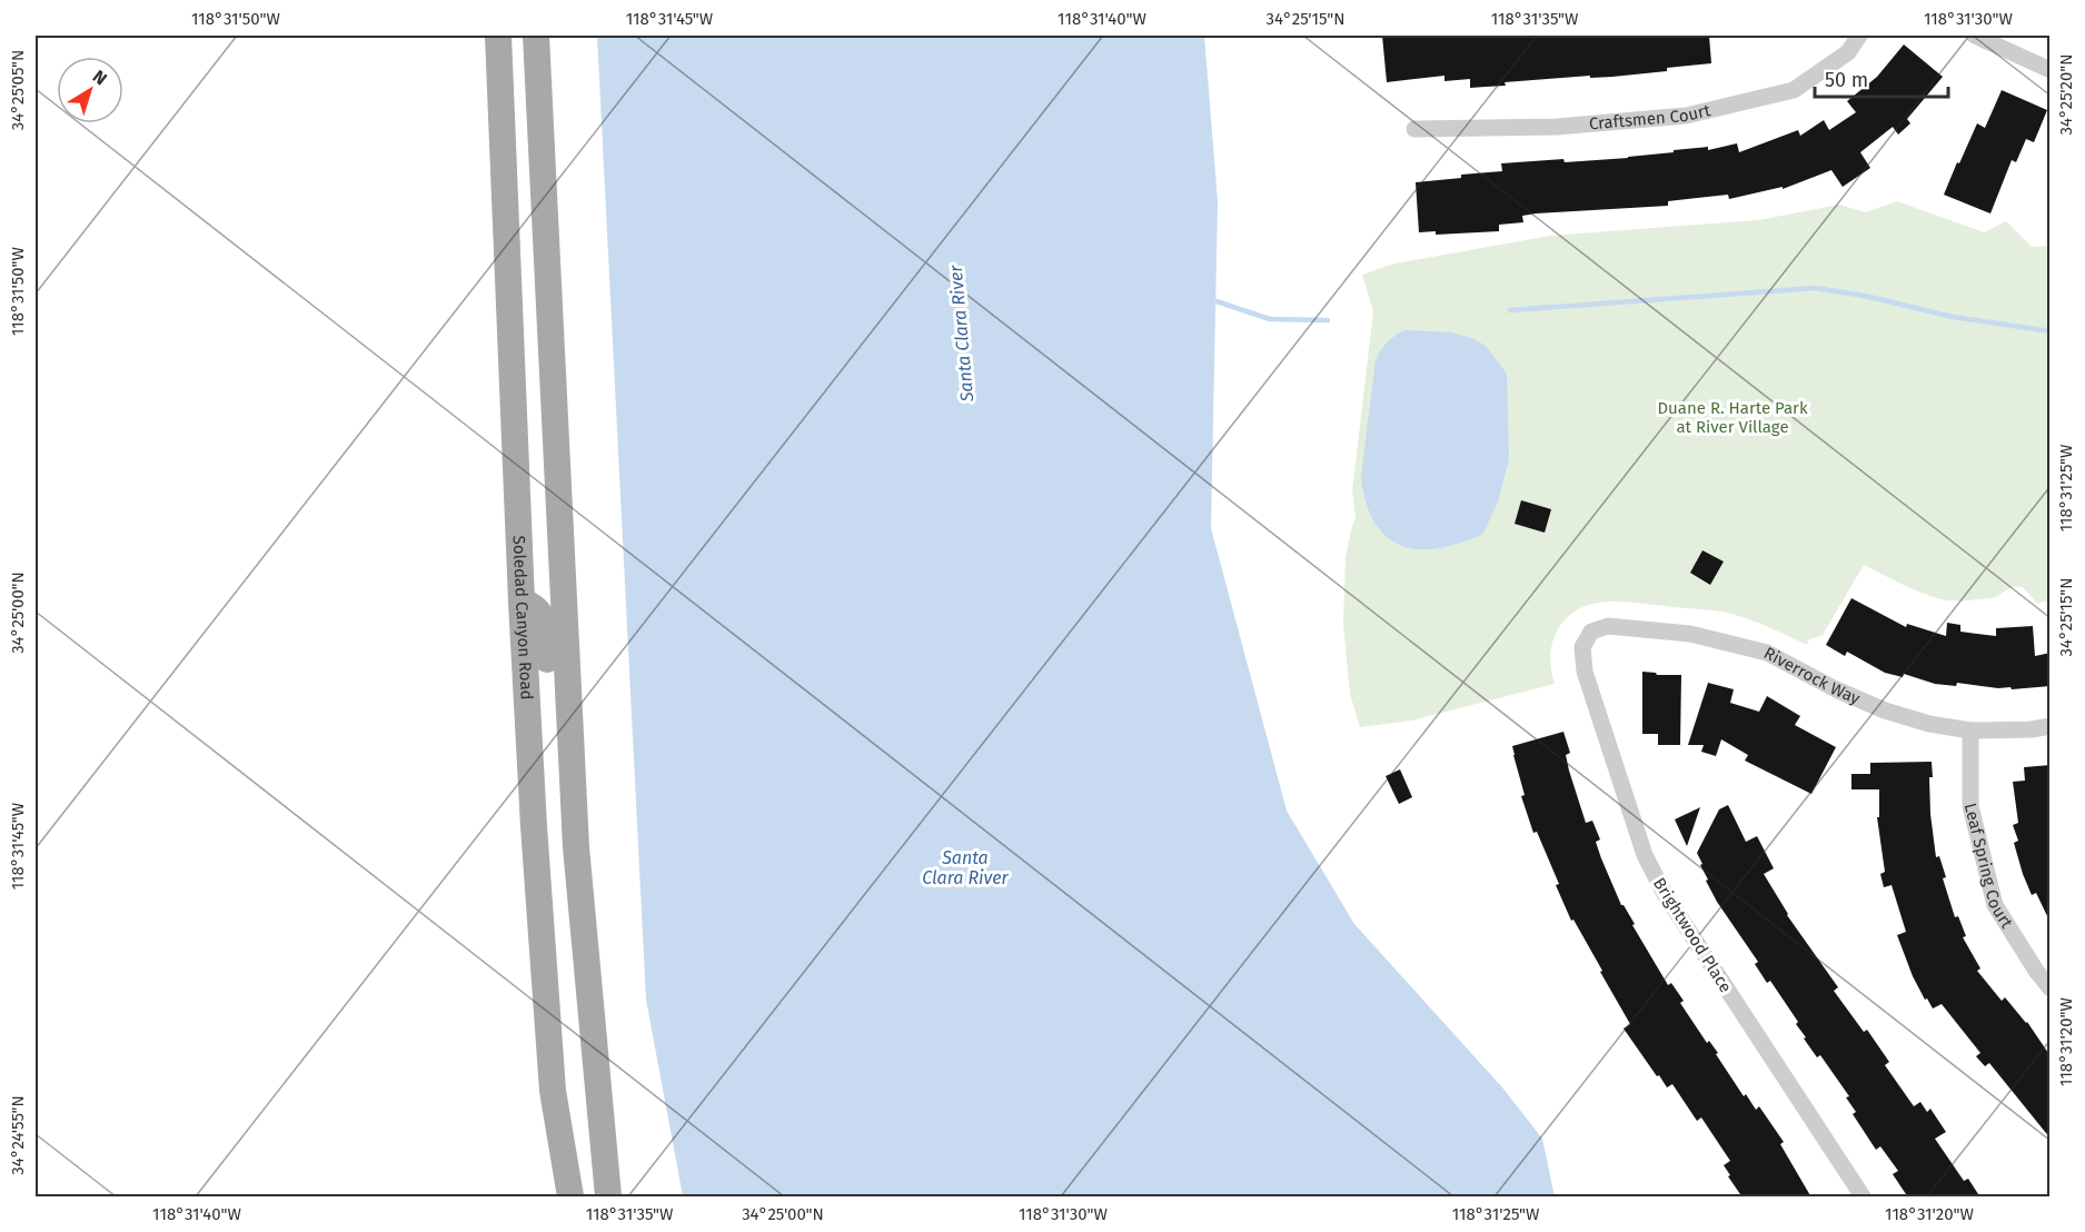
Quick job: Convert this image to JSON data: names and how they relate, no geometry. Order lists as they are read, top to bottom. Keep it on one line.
{"streets":{"main road":["Soledad Canyon Road"],"street":["Craftsmen Court","Riverrock Way","Leaf Spring Court","Brightwood Place"]},"crossings":[["Riverrock Way","Leaf Spring Court"],["Riverrock Way","Brightwood Place"]],"water":["Santa Clara River"],"parks":["Duane R. Harte Park at River Village"],"scale_bar":"50 m","north":"top right","coordinates":["118°31'50\"W","118°31'45\"W","118°31'40\"W","34°25'15\"N","118°31'35\"W","118°31'30\"W","34°25'05\"N","34°25'20\"N","118°31'25\"W","34°25'00\"N","118°31'20\"W","34°24'55\"N"]}
